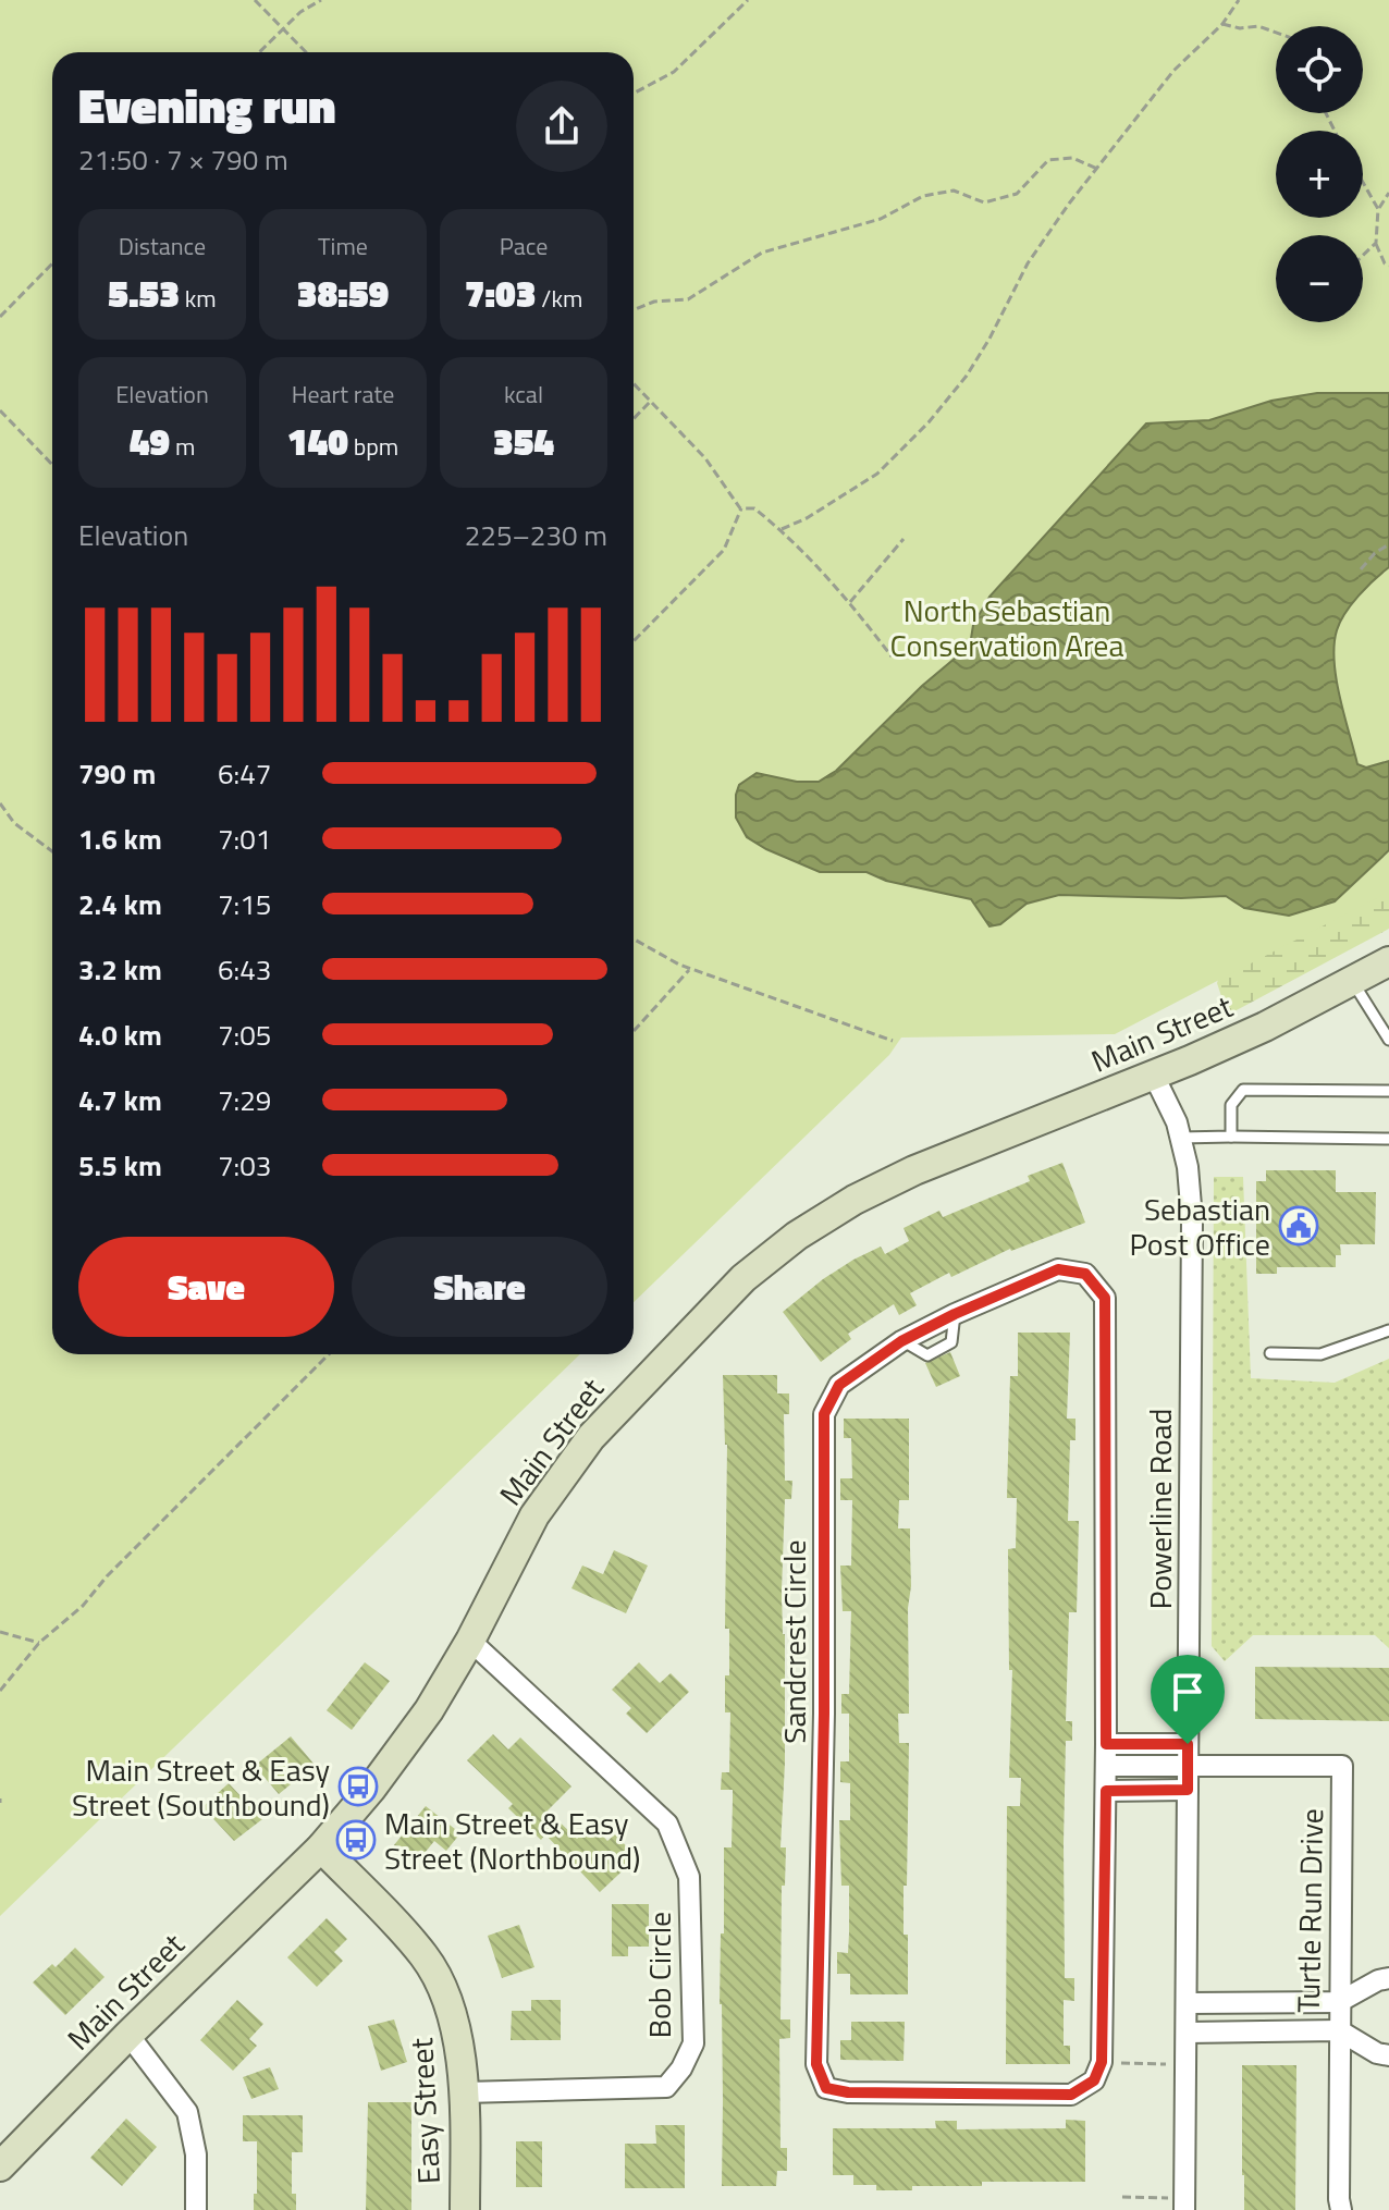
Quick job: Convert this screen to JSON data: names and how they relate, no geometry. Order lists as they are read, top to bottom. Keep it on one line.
{"streets":{"street":["Main Street","Powerline Road","Sandcrest Circle","Turtle Run Drive","Bob Circle","Easy Street"]},"crossings":[["Main Street","Powerline Road"],["Main Street","Bob Circle"],["Main Street","Easy Street"],["Powerline Road","Turtle Run Drive"],["Bob Circle","Easy Street"]],"parks":["North Sebastian Conservation Area"],"places":{"public building":["Sebastian Post Office"],"bus stop":["Main Street & Easy Street (Southbound)","Main Street & Easy Street (Northbound)"]},"page":{"map_buttons":["+","−"],"heading":["Evening run","21:50 · 7 × 790 m"],"stats":[["Distance","5.53 km"],["Time","38:59"],["Pace","7:03 /km"],["Elevation","49 m"],["Heart rate","140 bpm"],["kcal","354"]],"chart":["Elevation","225–230 m"],"list":[{"name":"790 m","note":"6:47"},{"name":"1.6 km","note":"7:01"},{"name":"2.4 km","note":"7:15"},{"name":"3.2 km","note":"6:43"},{"name":"4.0 km","note":"7:05"},{"name":"4.7 km","note":"7:29"},{"name":"5.5 km","note":"7:03"}],"buttons":["Save","Share"]}}
